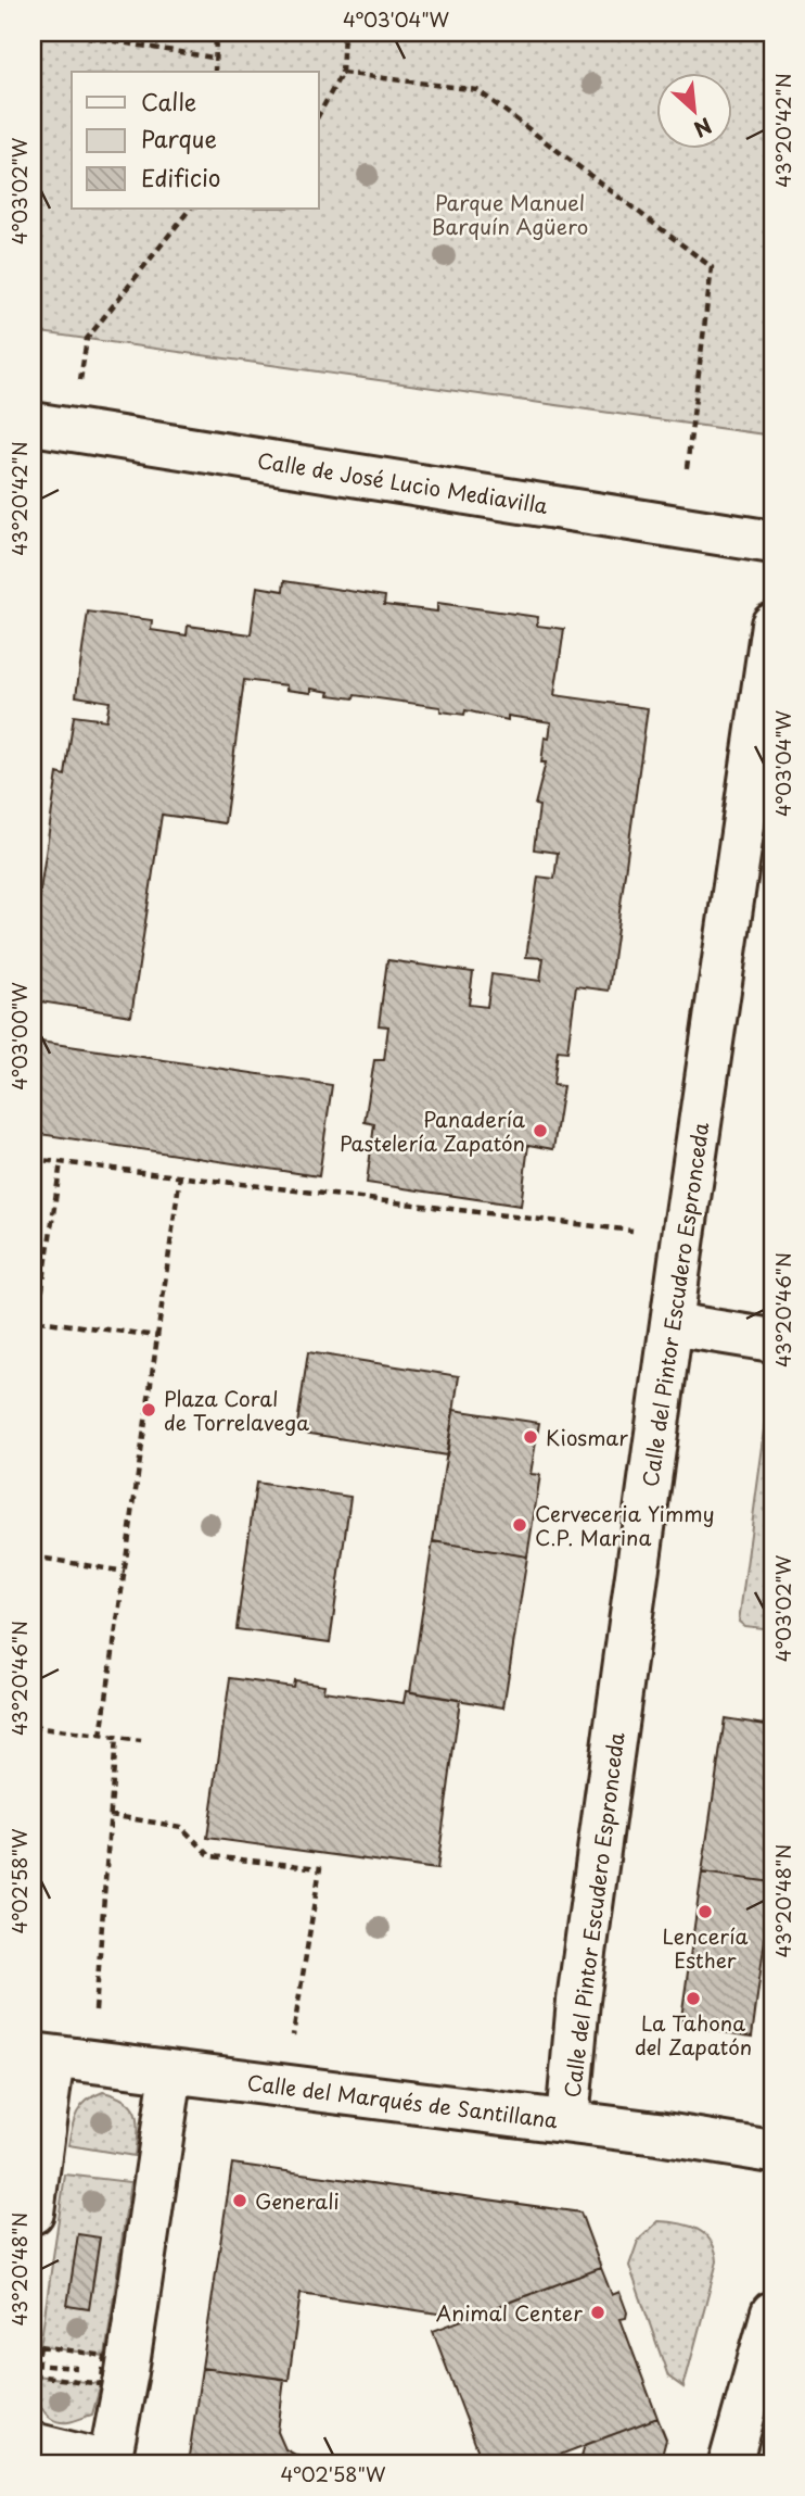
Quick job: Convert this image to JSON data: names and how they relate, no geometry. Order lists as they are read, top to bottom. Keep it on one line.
{"streets":{"street":["Calle de José Lucio Mediavilla","Calle del Pintor Escudero Espronceda","Calle del Marqués de Santillana"]},"crossings":[["Calle del Pintor Escudero Espronceda","Calle del Marqués de Santillana"]],"parks":["Parque Manuel Barquín Agüero"],"places":["Panadería Pastelería Zapatón","Plaza Coral de Torrelavega","Kiosmar","Cerveceria Yimmy C.P. Marina","Lencería Esther","La Tahona del Zapatón","Generali","Animal Center"],"legend":["Calle","Parque","Edificio"],"north":"bottom right","coordinates":["4°03'04\"W","43°20'42\"N","4°03'02\"W","4°03'00\"W","43°20'46\"N","4°02'58\"W","43°20'48\"N"]}
